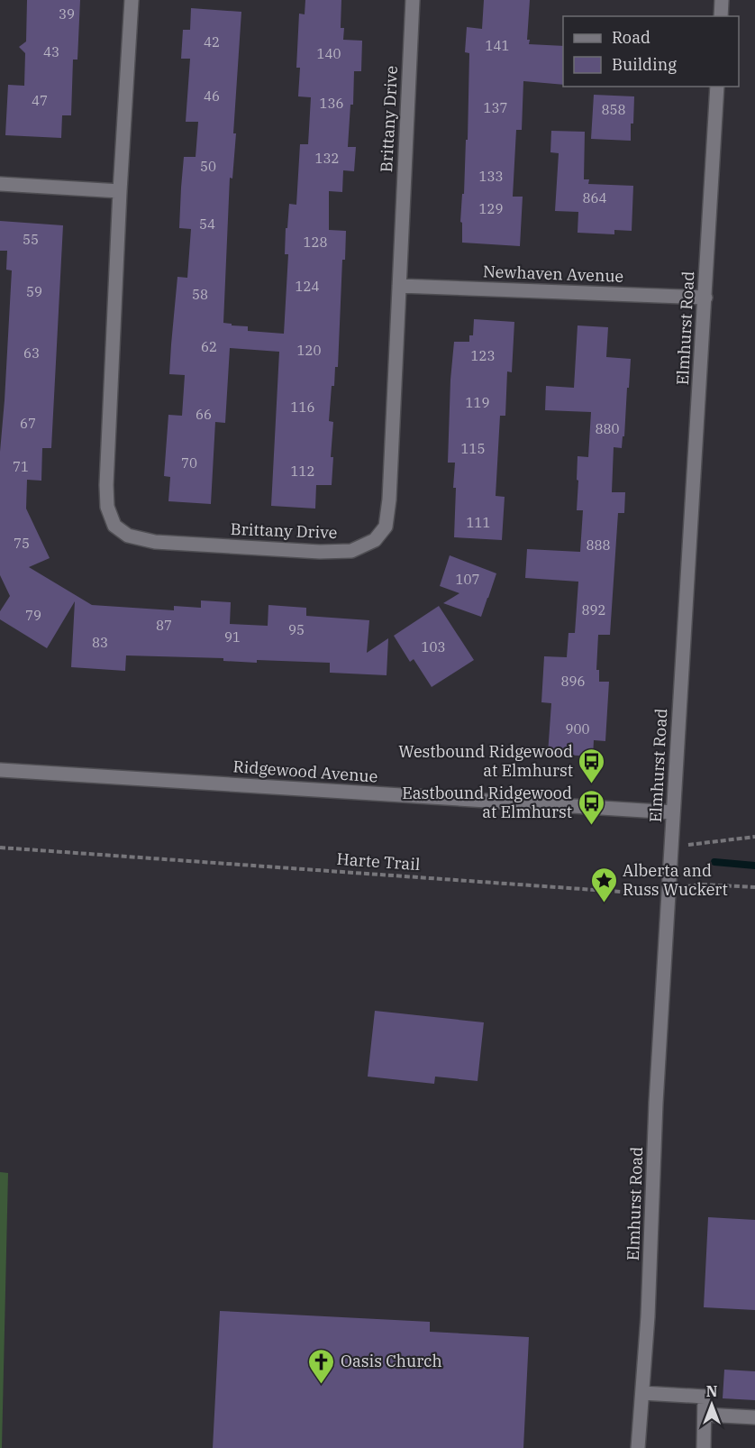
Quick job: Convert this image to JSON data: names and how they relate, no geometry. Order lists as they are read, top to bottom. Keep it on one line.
{"streets":{"street":["Brittany Drive","Newhaven Avenue","Elmhurst Road","Ridgewood Avenue"],"path":["Harte Trail"]},"crossings":[["Brittany Drive","Newhaven Avenue"],["Newhaven Avenue","Elmhurst Road"],["Elmhurst Road","Ridgewood Avenue"],["Elmhurst Road","Harte Trail"]],"places":{"bus stop":["Westbound Ridgewood at Elmhurst","Eastbound Ridgewood at Elmhurst"],"place":["Alberta and Russ Wuckert"],"church":["Oasis Church"]},"house_numbers":["39","42","141","43","140","46","47","136","137","858","132","50","133","864","129","54","55","128","124","59","58","62","120","63","123","119","116","66","67","880","115","70","71","112","111","75","888","107","892","79","87","95","91","83","103","896","900"],"legend":["Road","Building"],"north":"top"}
